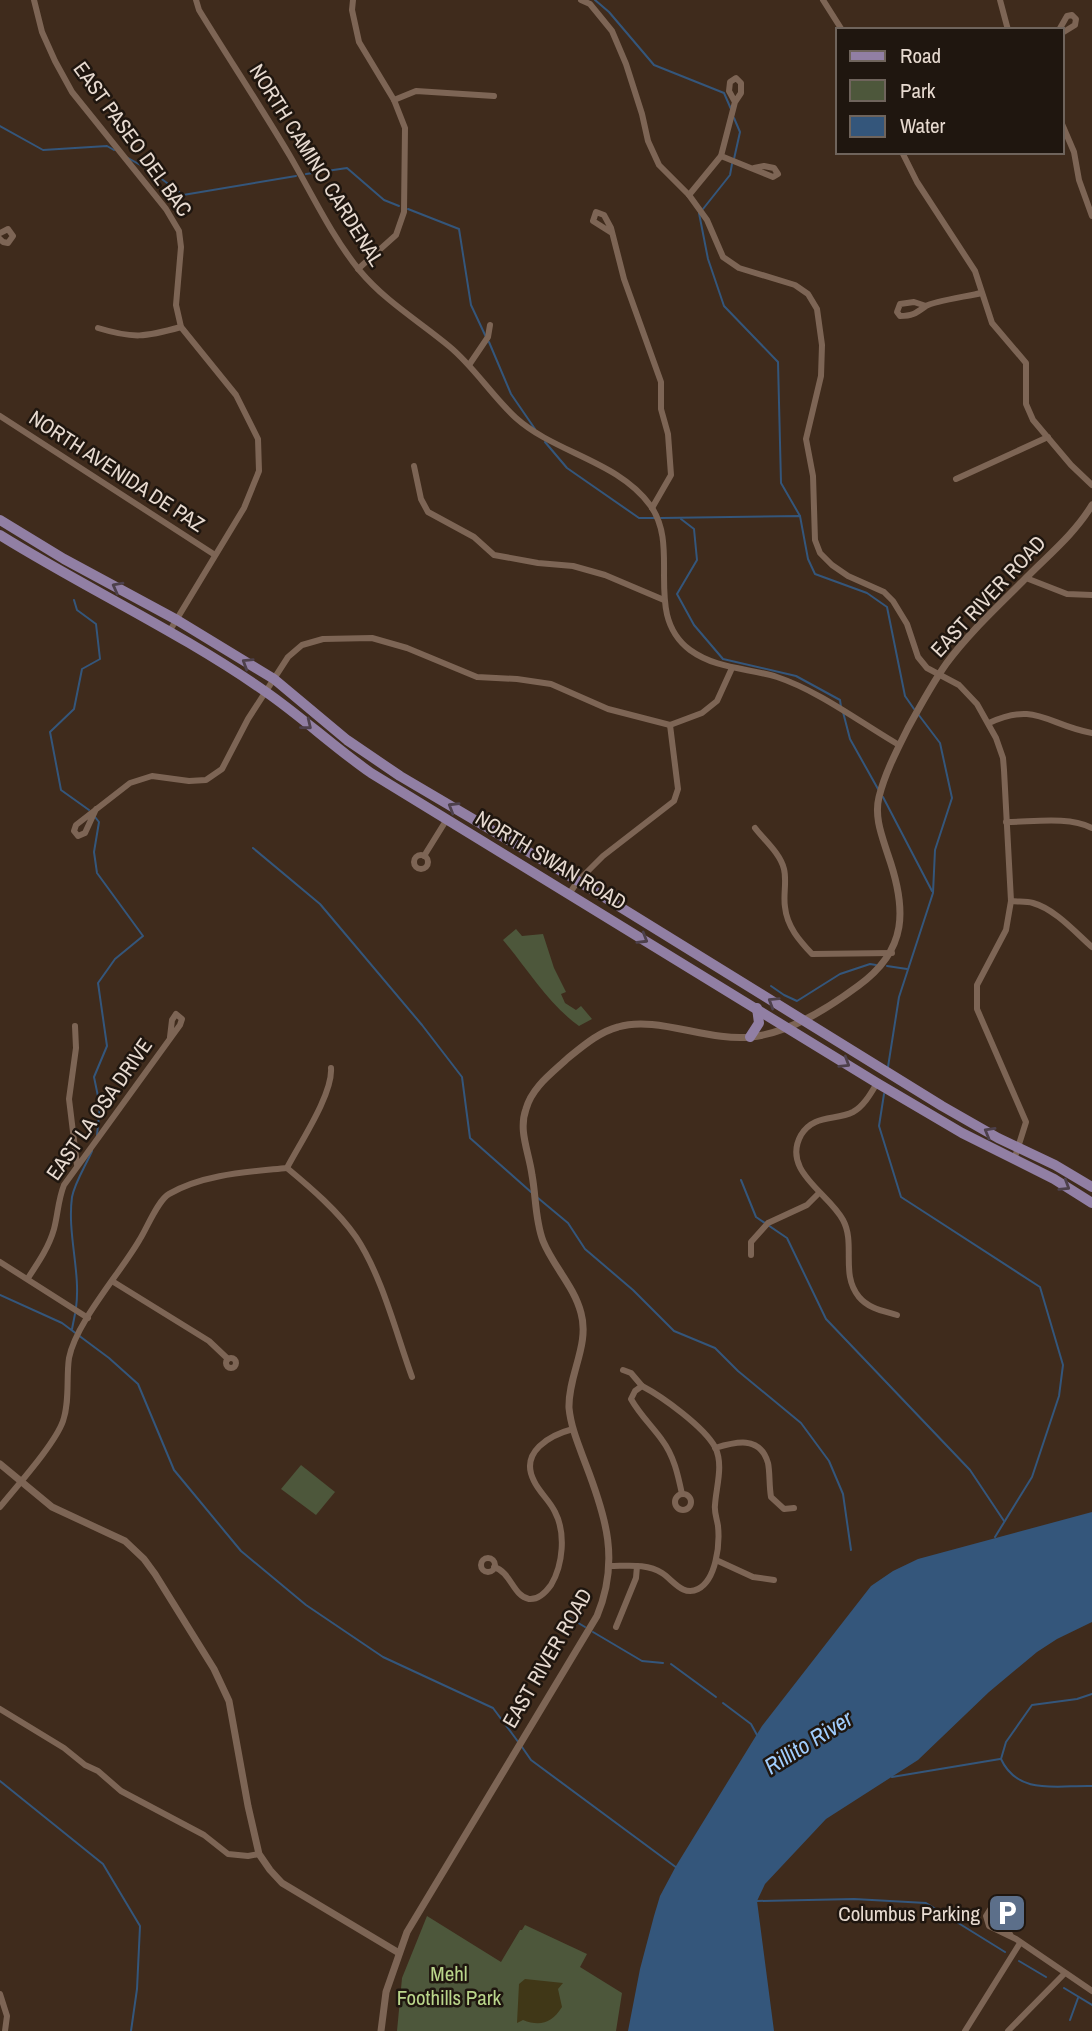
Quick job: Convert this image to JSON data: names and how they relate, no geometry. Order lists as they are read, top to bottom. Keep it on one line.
{"streets":{"main road":["NORTH SWAN ROAD"],"street":["EAST PASEO DEL BAC","NORTH CAMINO CARDENAL","NORTH AVENIDA DE PAZ","EAST RIVER ROAD","EAST LA OSA DRIVE"]},"crossings":[["NORTH CAMINO CARDENAL","EAST RIVER ROAD"],["EAST RIVER ROAD","NORTH SWAN ROAD"]],"water":["Rillito River"],"parks":["Mehl Foothills Park"],"places":{"parking":["Columbus Parking"]},"legend":["Road","Park","Water"]}
